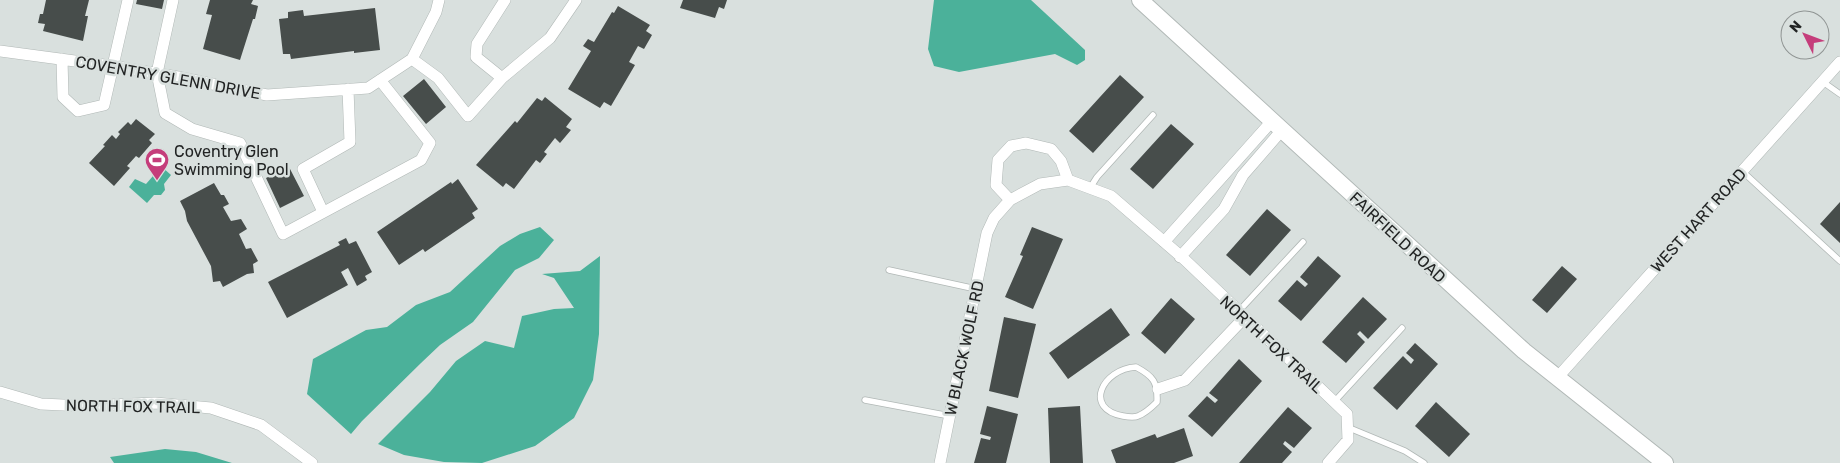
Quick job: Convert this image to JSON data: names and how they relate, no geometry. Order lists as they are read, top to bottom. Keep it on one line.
{"streets":{"street":["COVENTRY GLENN DRIVE","WEST HART ROAD","FAIRFIELD ROAD","NORTH FOX TRAIL","W BLACK WOLF RD"]},"crossings":[["WEST HART ROAD","FAIRFIELD ROAD"]],"places":{"sports":["Coventry Glen Swimming Pool"]},"north":"top left"}
